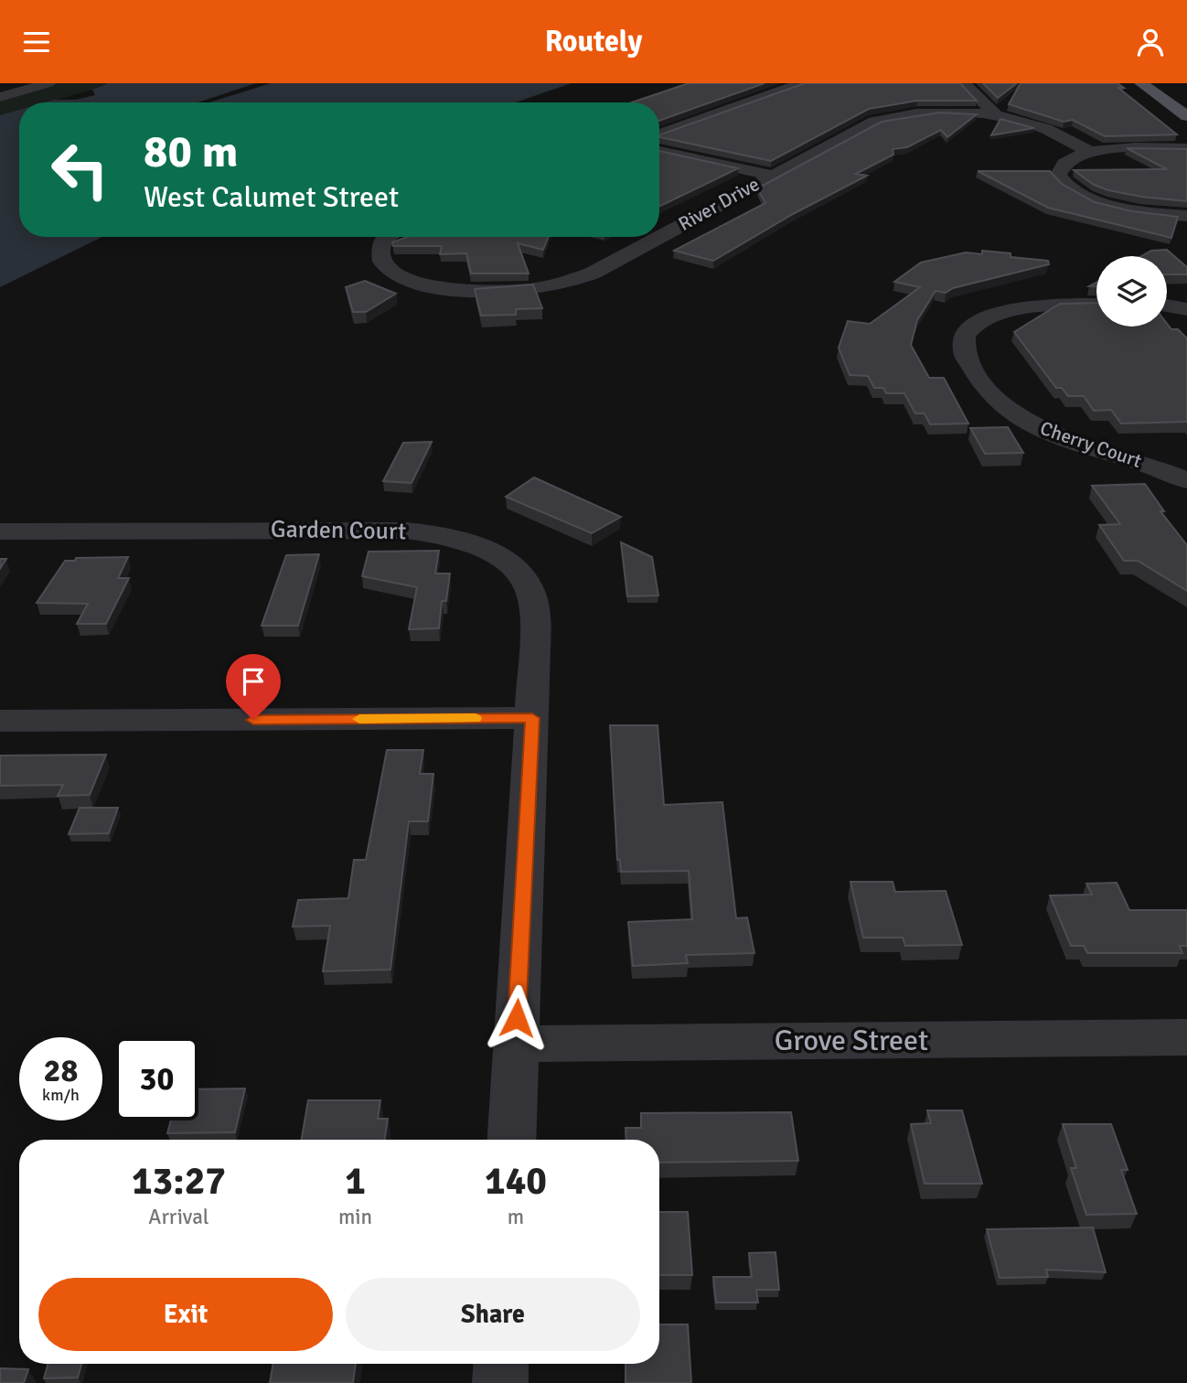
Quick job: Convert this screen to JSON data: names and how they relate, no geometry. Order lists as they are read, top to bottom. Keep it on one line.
{"streets":{"street":["River Drive","Cherry Court","Garden Court","Grove Street"]},"crossings":[["Garden Court","Grove Street"]],"page":{"header":"Routely","turn":["80 m","West Calumet Street"],"speed":"28 km/h","limit":"30","eta":["13:27","Arrival","1","min","140","m"],"buttons":["Exit","Share"]}}
